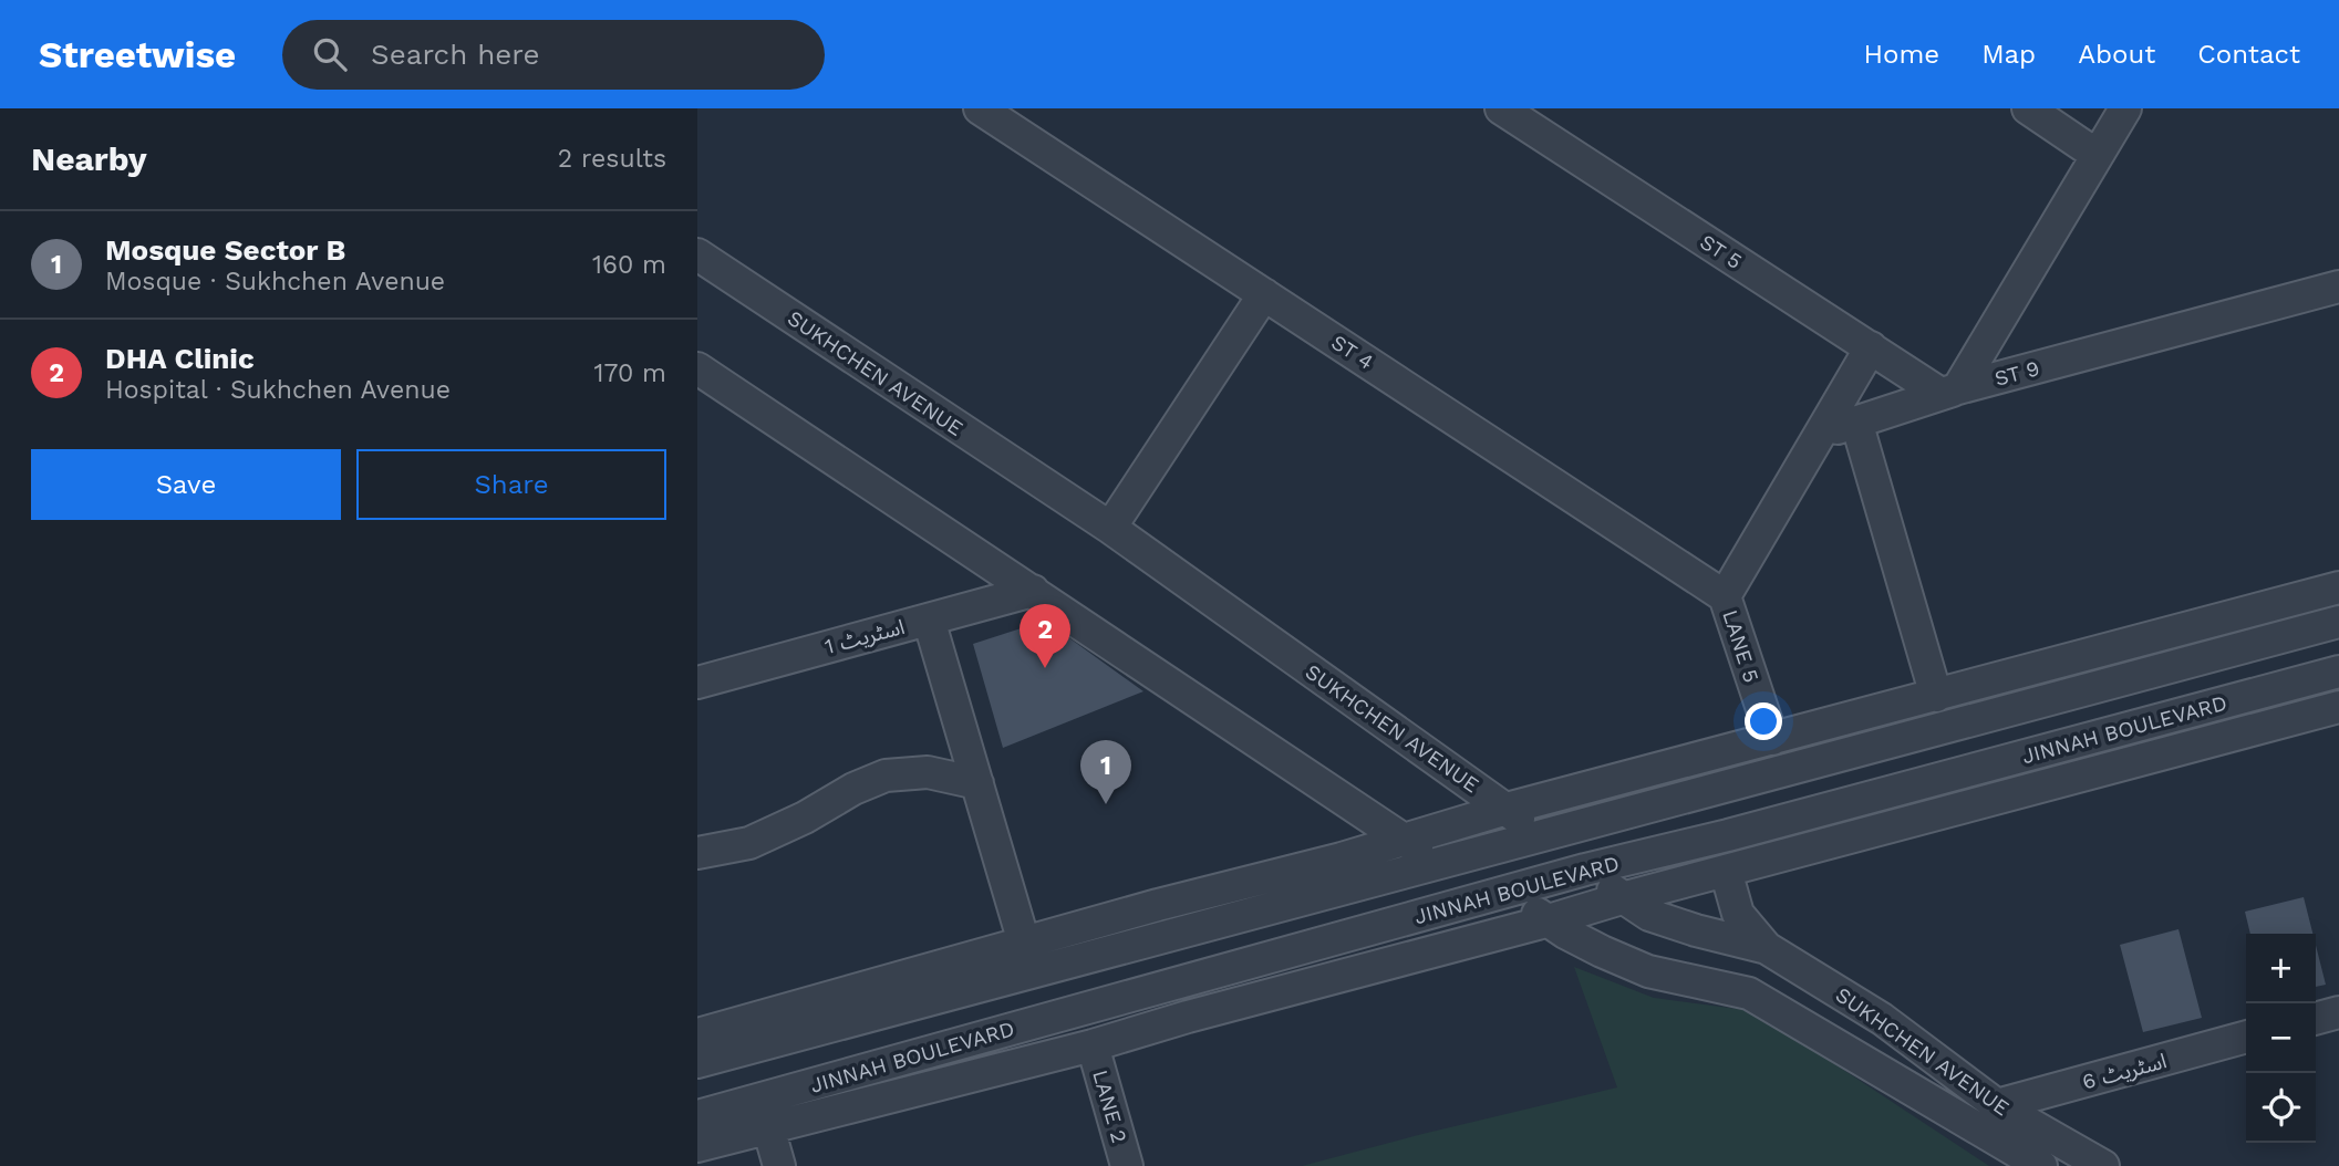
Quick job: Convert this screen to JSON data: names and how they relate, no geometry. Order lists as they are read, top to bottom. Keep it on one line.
{"streets":{"street":["ST 5","ST 4","SUKHCHEN AVENUE","ST 9","اسٹریٹ 1","LANE 5","JINNAH BOULEVARD","اسٹریٹ 6","LANE 2"]},"crossings":[["ST 5","ST 9"],["ST 4","LANE 5"],["SUKHCHEN AVENUE","اسٹریٹ 1"],["SUKHCHEN AVENUE","JINNAH BOULEVARD"],["SUKHCHEN AVENUE","اسٹریٹ 6"]],"page":{"header":"Streetwise","search":"Search here","nav":["Home","Map","About","Contact"],"heading":["Nearby","2 results"],"list":[{"mark":"1","name":"Mosque Sector B","note":"Mosque · Sukhchen Avenue","value":"160 m"},{"mark":"2","name":"DHA Clinic","note":"Hospital · Sukhchen Avenue","value":"170 m"}],"buttons":["Save","Share"],"pins":["2","1"],"map_buttons":["+","−"]}}
